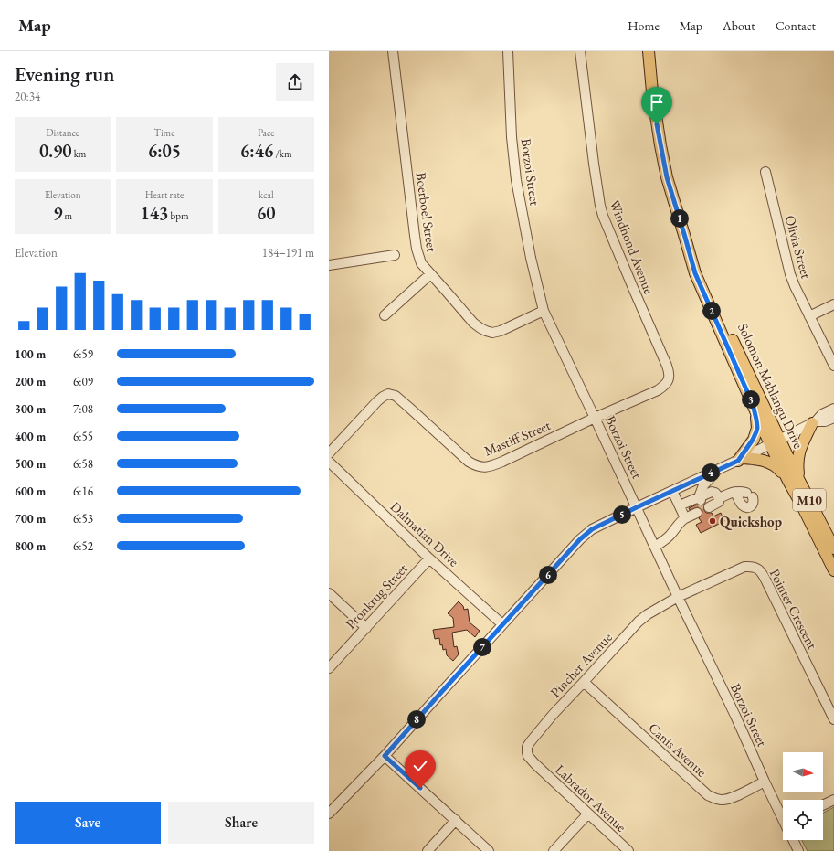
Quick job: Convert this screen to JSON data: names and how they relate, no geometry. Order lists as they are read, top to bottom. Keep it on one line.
{"streets":{"main road":["Solomon Mahlangu Drive","M10"],"street":["Borzoi Street","Boerboel Street","Windhond Avenue","Olivia Street","Mastiff Street","Dalmatian Drive","Pronkrug Street","Pointer Crescent","Pincher Avenue","Canis Avenue","Labrador Avenue"]},"crossings":[["Borzoi Street","Boerboel Street"],["Borzoi Street","Mastiff Street"],["Borzoi Street","Pointer Crescent"],["Borzoi Street","Pincher Avenue"],["Borzoi Street","Canis Avenue"],["Windhond Avenue","Mastiff Street"],["Dalmatian Drive","Pronkrug Street"],["Pointer Crescent","Pincher Avenue"],["Pincher Avenue","Canis Avenue"],["Pincher Avenue","Labrador Avenue"]],"places":["Quickshop"],"north":"right","page":{"header":"Map","nav":["Home","Map","About","Contact"],"heading":["Evening run","20:34"],"stats":[["Distance","0.90 km"],["Time","6:05"],["Pace","6:46 /km"],["Elevation","9 m"],["Heart rate","143 bpm"],["kcal","60"]],"pins":["1","2","3","4","5","6","7","8"],"chart":["Elevation","184–191 m"],"list":[{"name":"100 m","note":"6:59"},{"name":"200 m","note":"6:09"},{"name":"300 m","note":"7:08"},{"name":"400 m","note":"6:55"},{"name":"500 m","note":"6:58"},{"name":"600 m","note":"6:16"},{"name":"700 m","note":"6:53"},{"name":"800 m","note":"6:52"}],"buttons":["Save","Share"]}}
